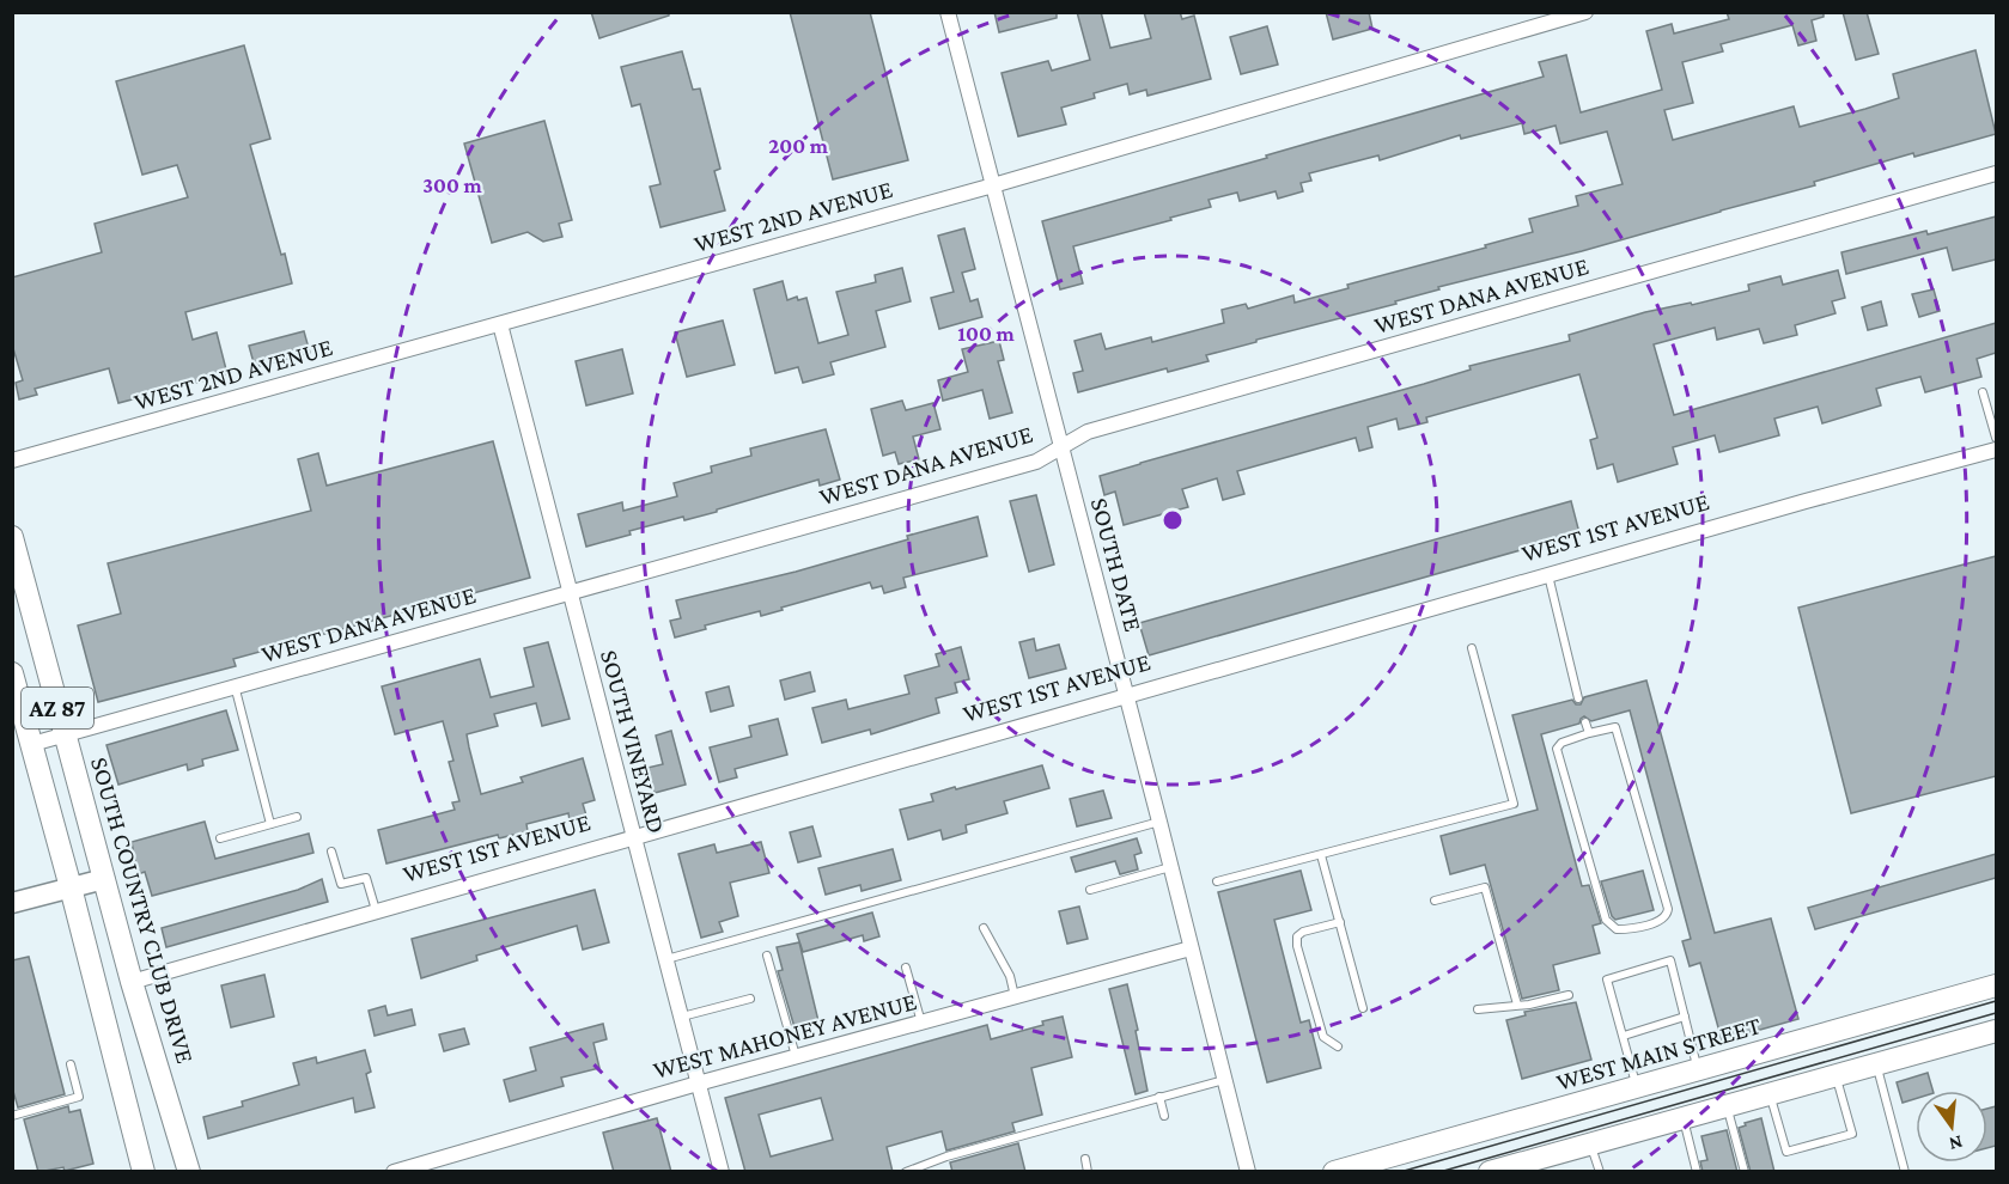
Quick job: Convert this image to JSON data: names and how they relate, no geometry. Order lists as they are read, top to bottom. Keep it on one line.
{"streets":{"main road":["AZ 87","SOUTH COUNTRY CLUB DRIVE","WEST MAIN STREET"],"street":["WEST 2ND AVENUE","WEST DANA AVENUE","WEST 1ST AVENUE","SOUTH DATE","SOUTH VINEYARD","WEST MAHONEY AVENUE"]},"crossings":[["WEST 2ND AVENUE","SOUTH DATE"],["WEST 2ND AVENUE","SOUTH VINEYARD"],["WEST DANA AVENUE","SOUTH DATE"],["WEST DANA AVENUE","AZ 87"],["WEST DANA AVENUE","SOUTH VINEYARD"],["WEST DANA AVENUE","SOUTH COUNTRY CLUB DRIVE"],["WEST 1ST AVENUE","SOUTH DATE"],["WEST 1ST AVENUE","SOUTH VINEYARD"],["WEST 1ST AVENUE","SOUTH COUNTRY CLUB DRIVE"],["SOUTH DATE","WEST MAHONEY AVENUE"],["SOUTH VINEYARD","WEST MAHONEY AVENUE"]],"north":"bottom","rings":["200 m","300 m","100 m"]}
